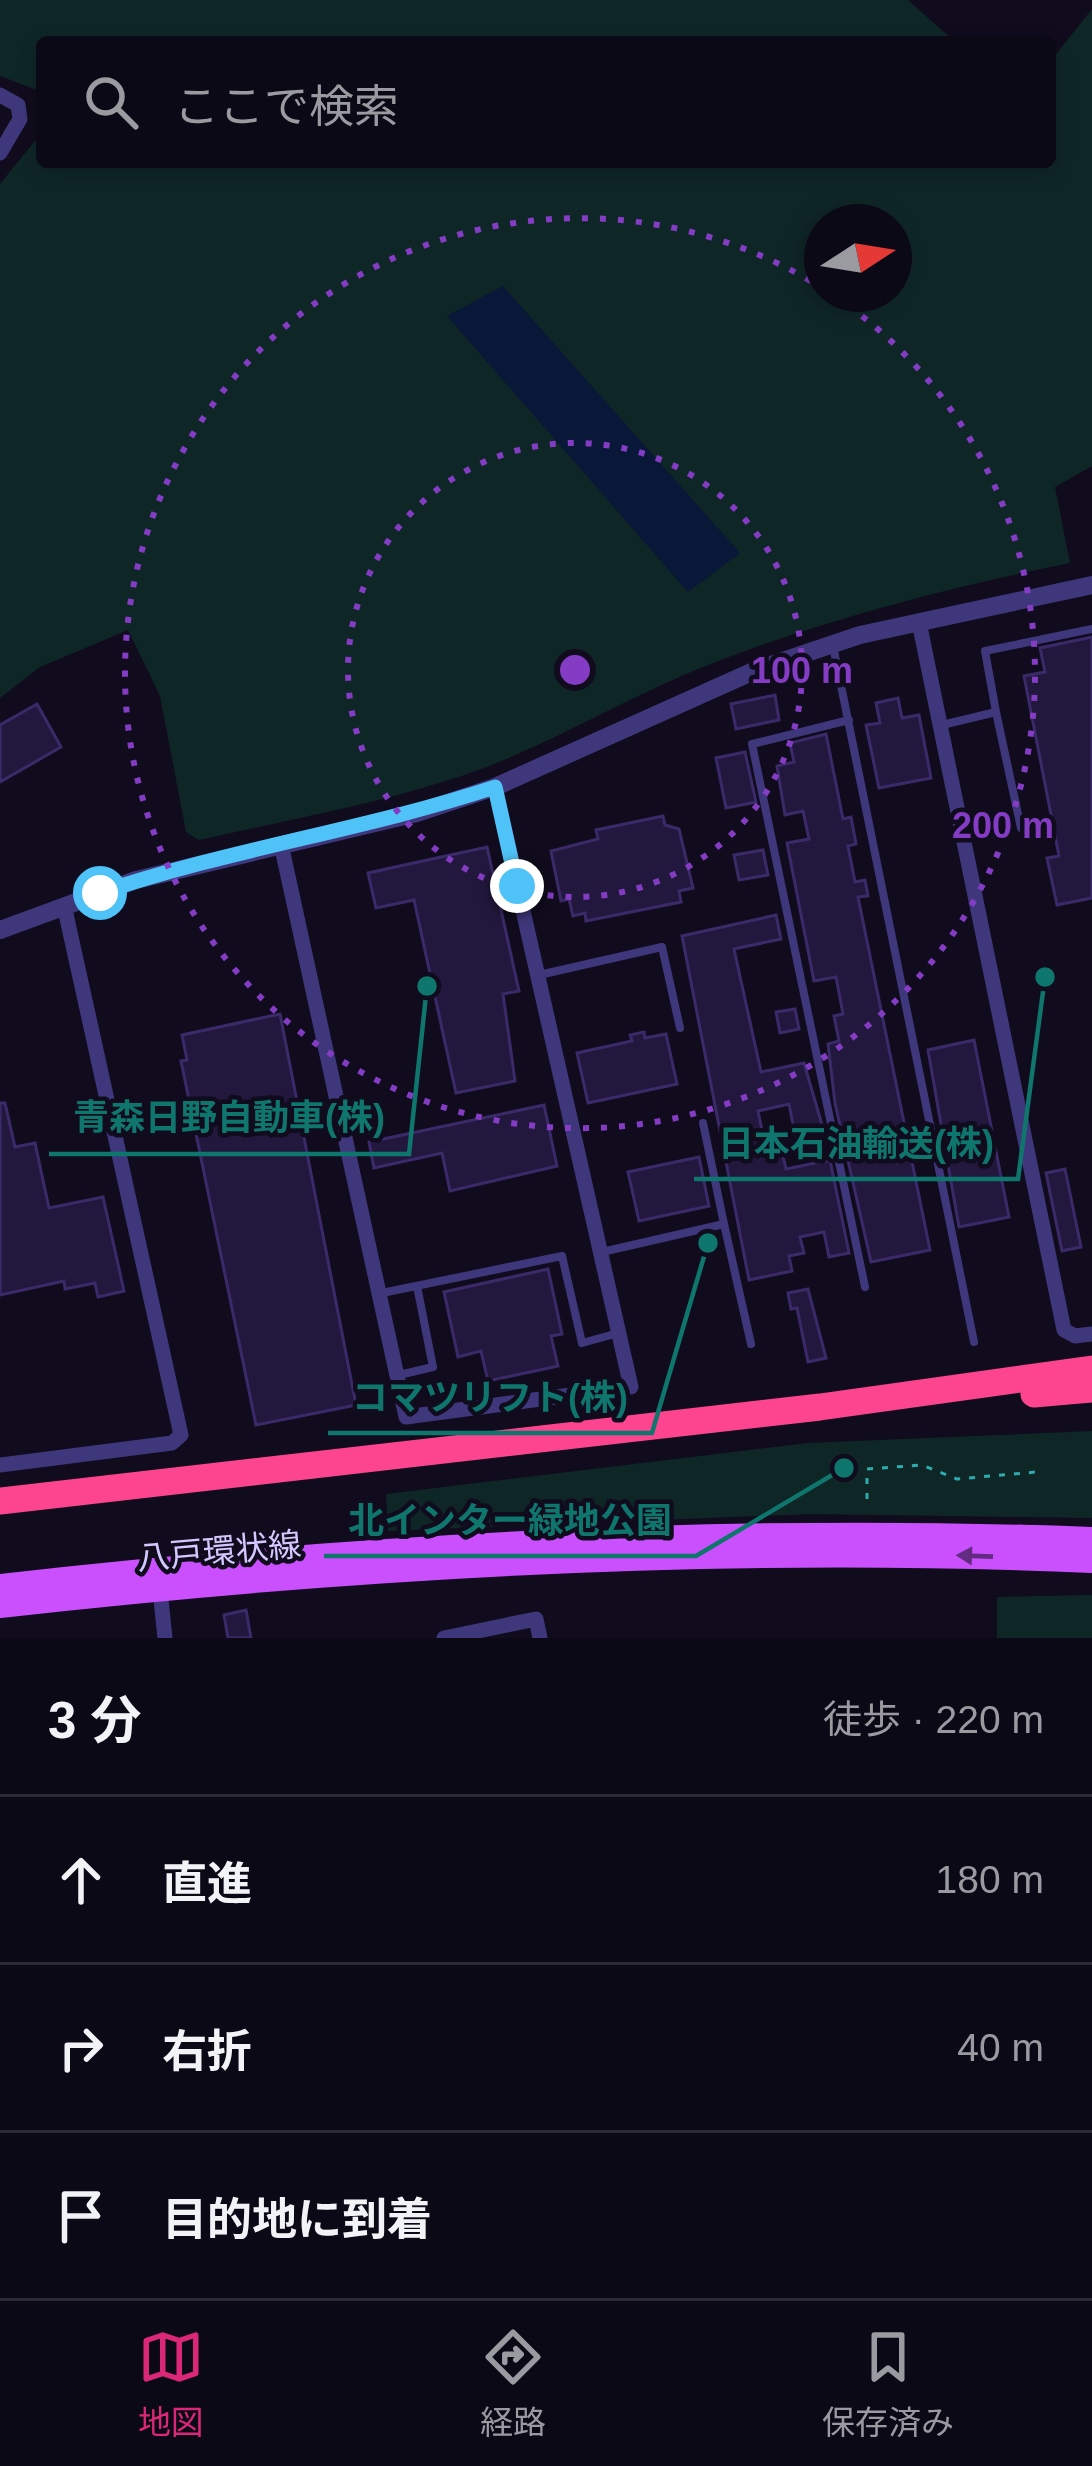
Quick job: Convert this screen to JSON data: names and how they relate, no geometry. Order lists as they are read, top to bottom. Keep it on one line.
{"streets":{"main road":["八戸環状線"]},"places":["日本石油輸送(株)","青森日野自動車(株)","コマツリフト(株)","北インター緑地公園"],"north":"right","page":{"search":"ここで検索","heading":["3 分","徒歩 · 220 m"],"list":[["直進","180 m"],["右折","40 m"],"目的地に到着"],"nav":["地図","経路","保存済み"]},"rings":["100 m","200 m"]}
